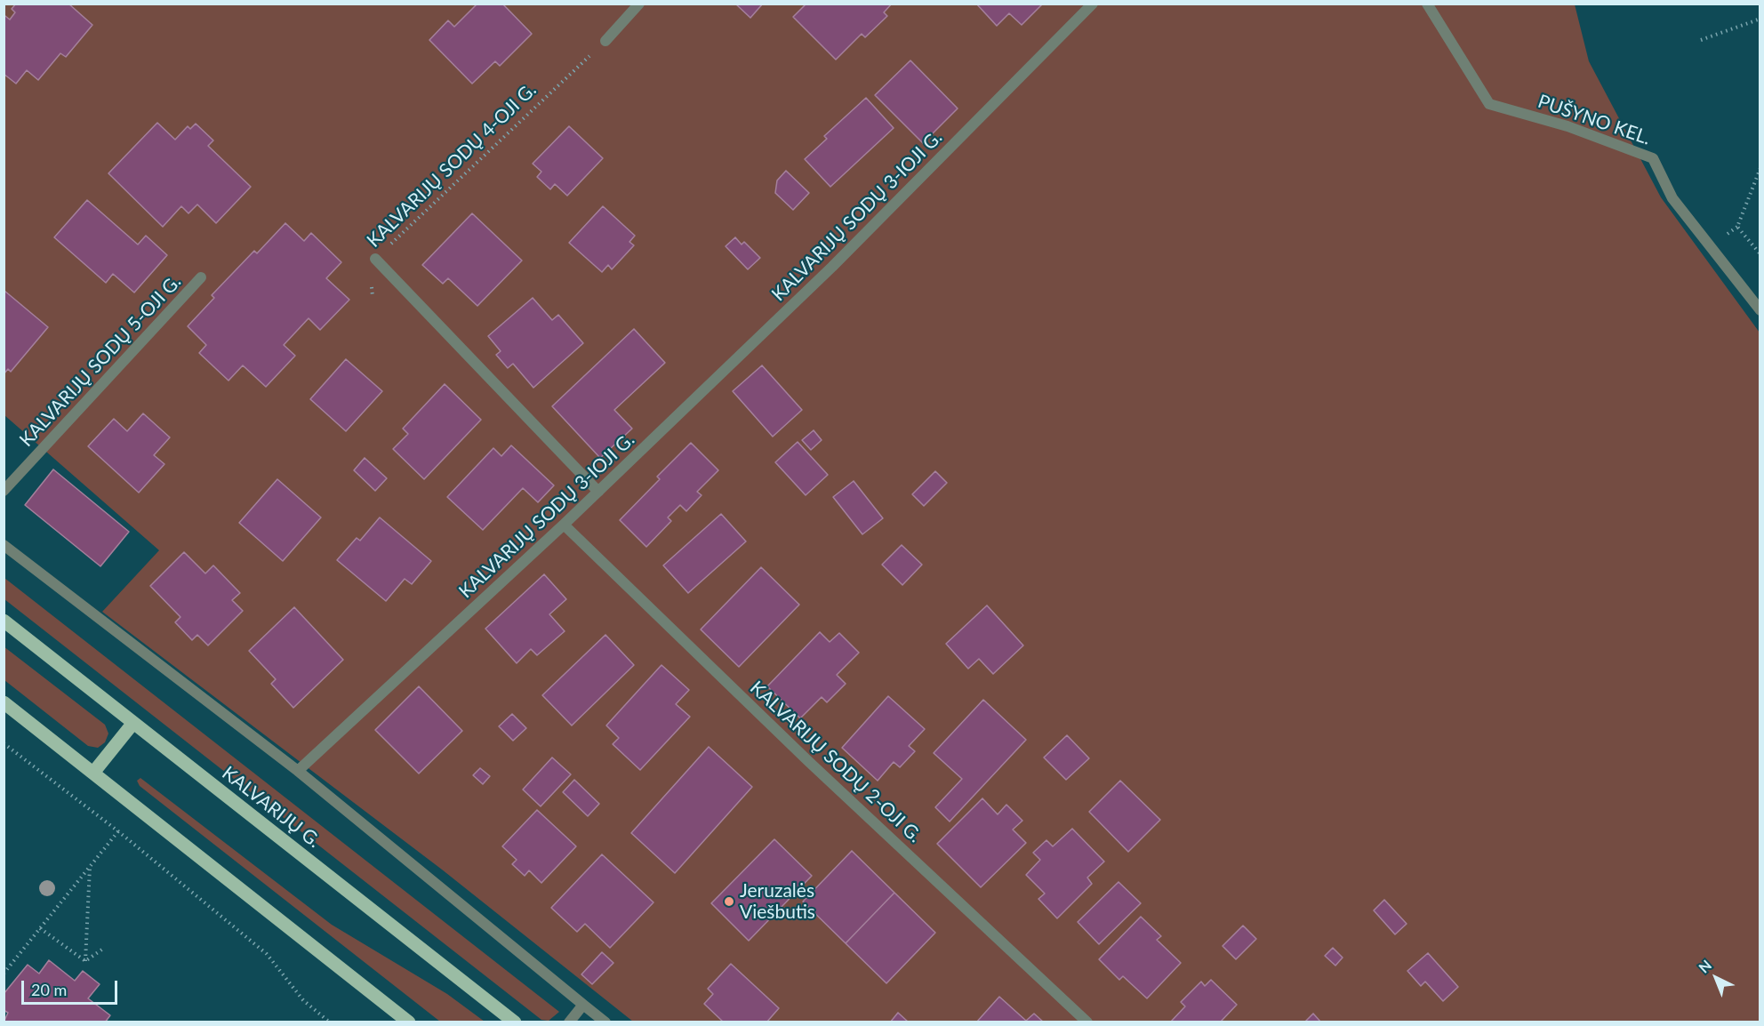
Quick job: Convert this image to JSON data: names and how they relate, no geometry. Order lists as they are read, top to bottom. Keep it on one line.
{"streets":{"main road":["KALVARIJŲ G."],"street":["PUŠYNO KEL.","KALVARIJŲ SODŲ 4-OJI G.","KALVARIJŲ SODŲ 3-IOJI G.","KALVARIJŲ SODŲ 5-OJI G.","KALVARIJŲ SODŲ 2-OJI G."]},"crossings":[["KALVARIJŲ SODŲ 4-OJI G.","KALVARIJŲ SODŲ 3-IOJI G."],["KALVARIJŲ SODŲ 3-IOJI G.","KALVARIJŲ SODŲ 2-OJI G."]],"places":["Jeruzalės Viešbutis"],"scale_bar":"20 m","north":"top left"}
